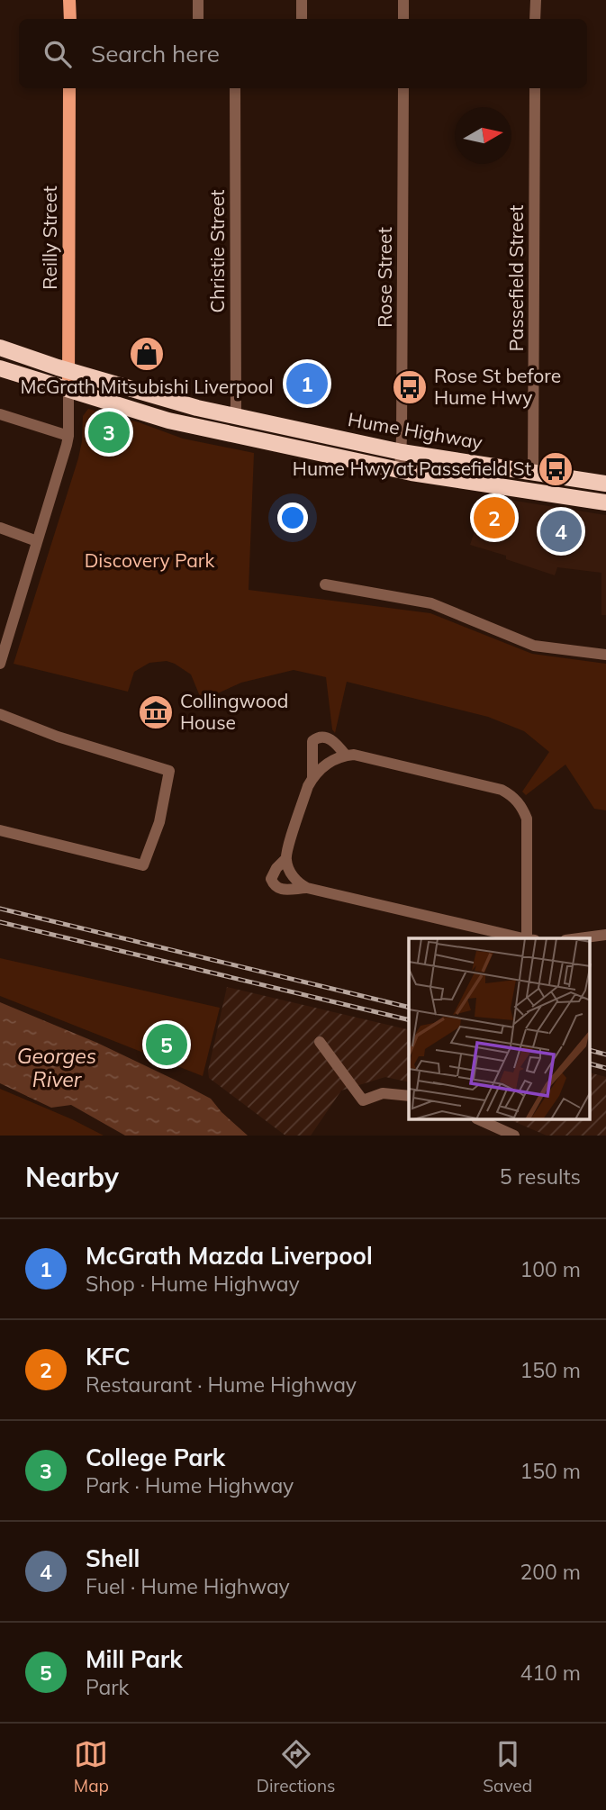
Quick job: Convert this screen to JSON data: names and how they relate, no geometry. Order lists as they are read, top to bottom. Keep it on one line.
{"streets":{"highway":["Hume Highway"],"main road":["Reilly Street"],"street":["Christie Street","Rose Street","Passefield Street"]},"crossings":[["Reilly Street","Hume Highway"],["Christie Street","Hume Highway"],["Rose Street","Hume Highway"],["Passefield Street","Hume Highway"]],"water":["Georges River"],"parks":["Discovery Park"],"places":{"shop":["McGrath Mitsubishi Liverpool"],"bus stop":["Rose St before Hume Hwy","Hume Hwy at Passefield St"],"museum":["Collingwood House"]},"north":"right","page":{"search":"Search here","pins":["1","3","2","4","5"],"heading":["Nearby","5 results"],"list":[{"mark":"1","name":"McGrath Mazda Liverpool","note":"Shop · Hume Highway","value":"100 m"},{"mark":"2","name":"KFC","note":"Restaurant · Hume Highway","value":"150 m"},{"mark":"3","name":"College Park","note":"Park · Hume Highway","value":"150 m"},{"mark":"4","name":"Shell","note":"Fuel · Hume Highway","value":"200 m"},{"mark":"5","name":"Mill Park","note":"Park","value":"410 m"}],"nav":["Map","Directions","Saved"]}}
